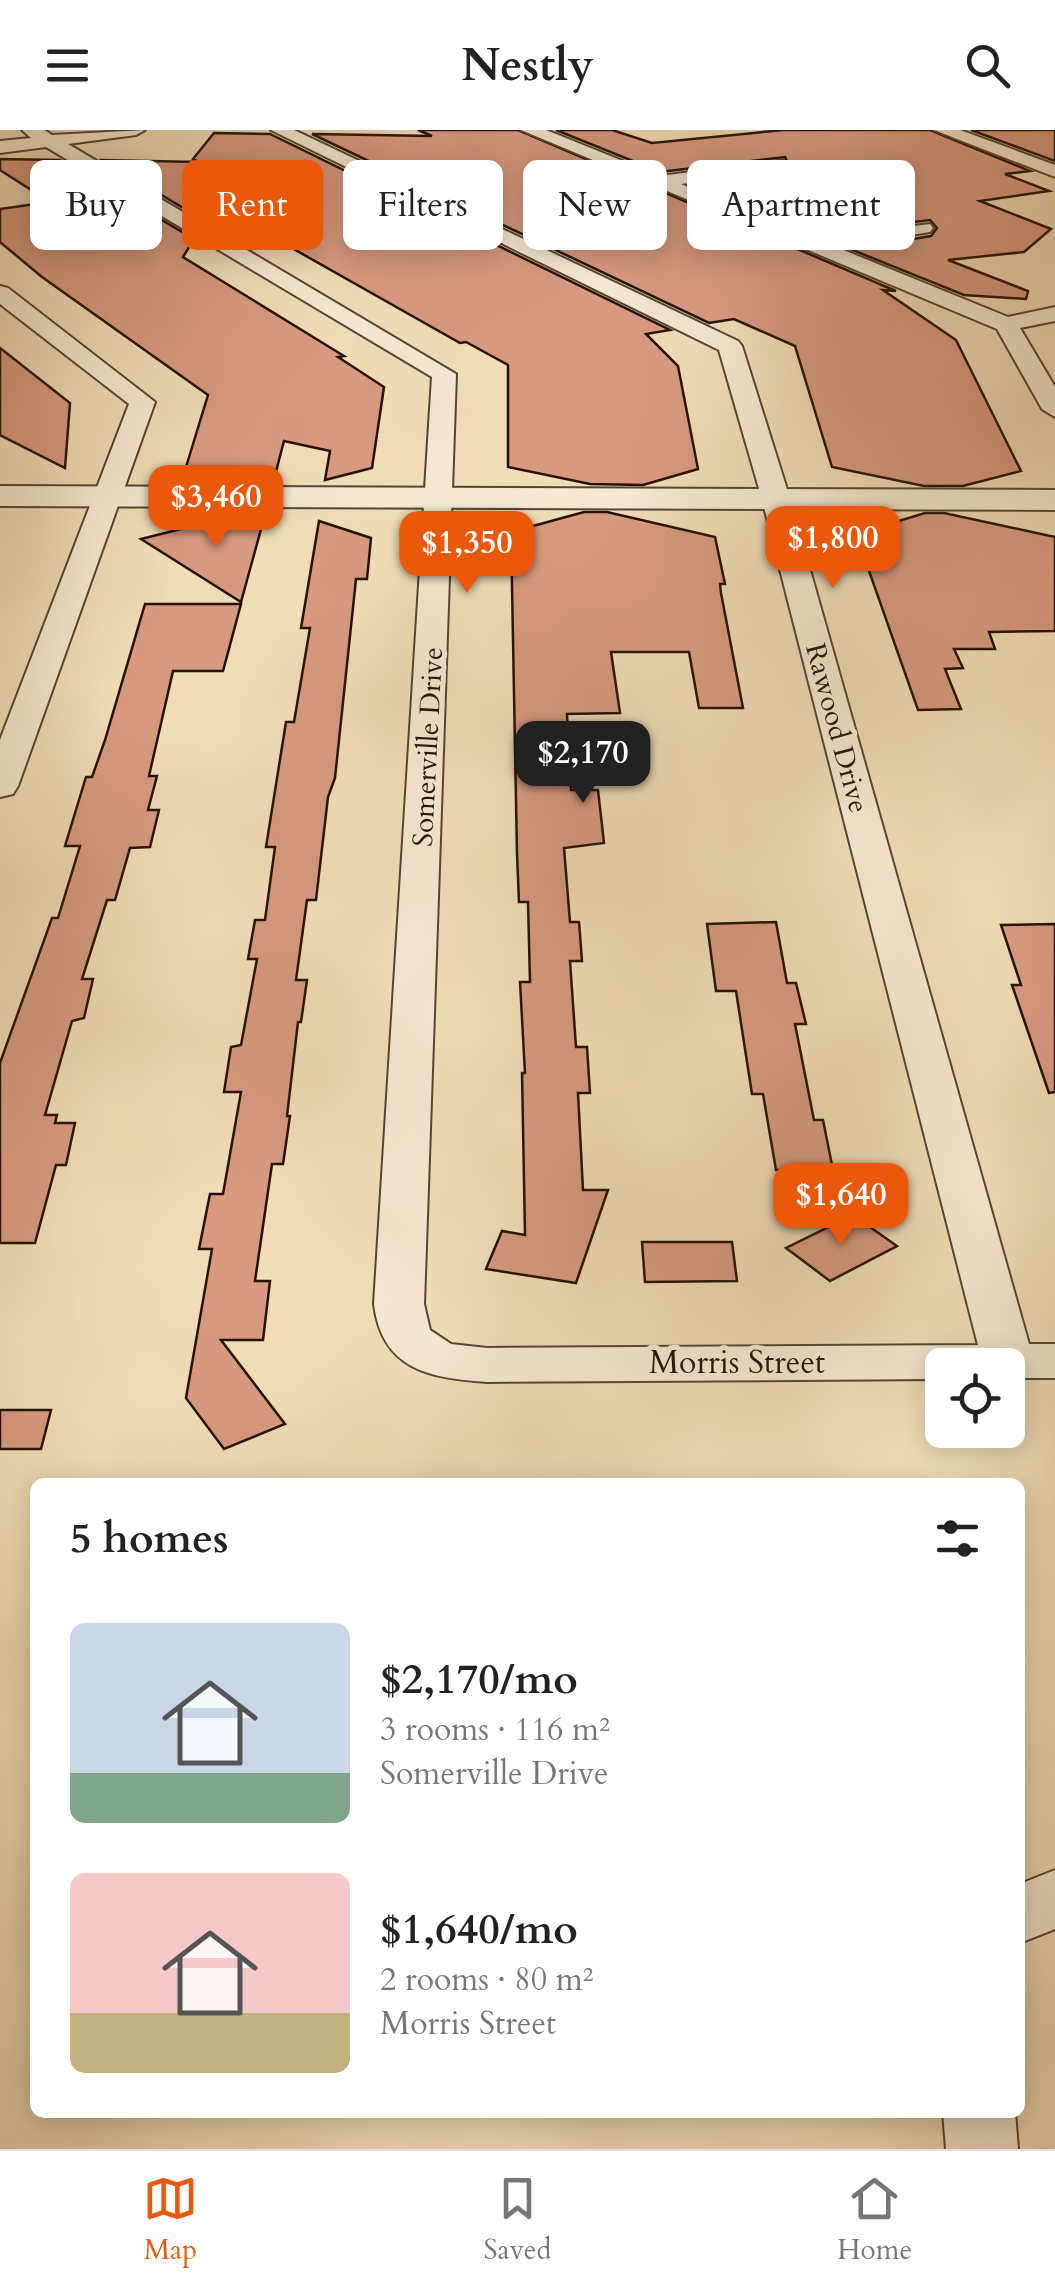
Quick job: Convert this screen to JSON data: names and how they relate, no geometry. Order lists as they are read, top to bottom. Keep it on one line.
{"streets":{"street":["Rawood Drive","Somerville Drive","Morris Street"]},"crossings":[["Rawood Drive","Morris Street"],["Somerville Drive","Morris Street"]],"page":{"header":"Nestly","chip":["Buy","Rent","Filters","New","Apartment"],"price":["$3,460","$1,800","$1,350","$2,170","$1,640"],"heading":"5 homes","list":[{"name":"$2,170/mo","note":"3 rooms · 116 m² · Somerville Drive"},{"name":"$1,640/mo","note":"2 rooms · 80 m² · Morris Street"}],"tabs":["Map","Saved","Home"]}}
